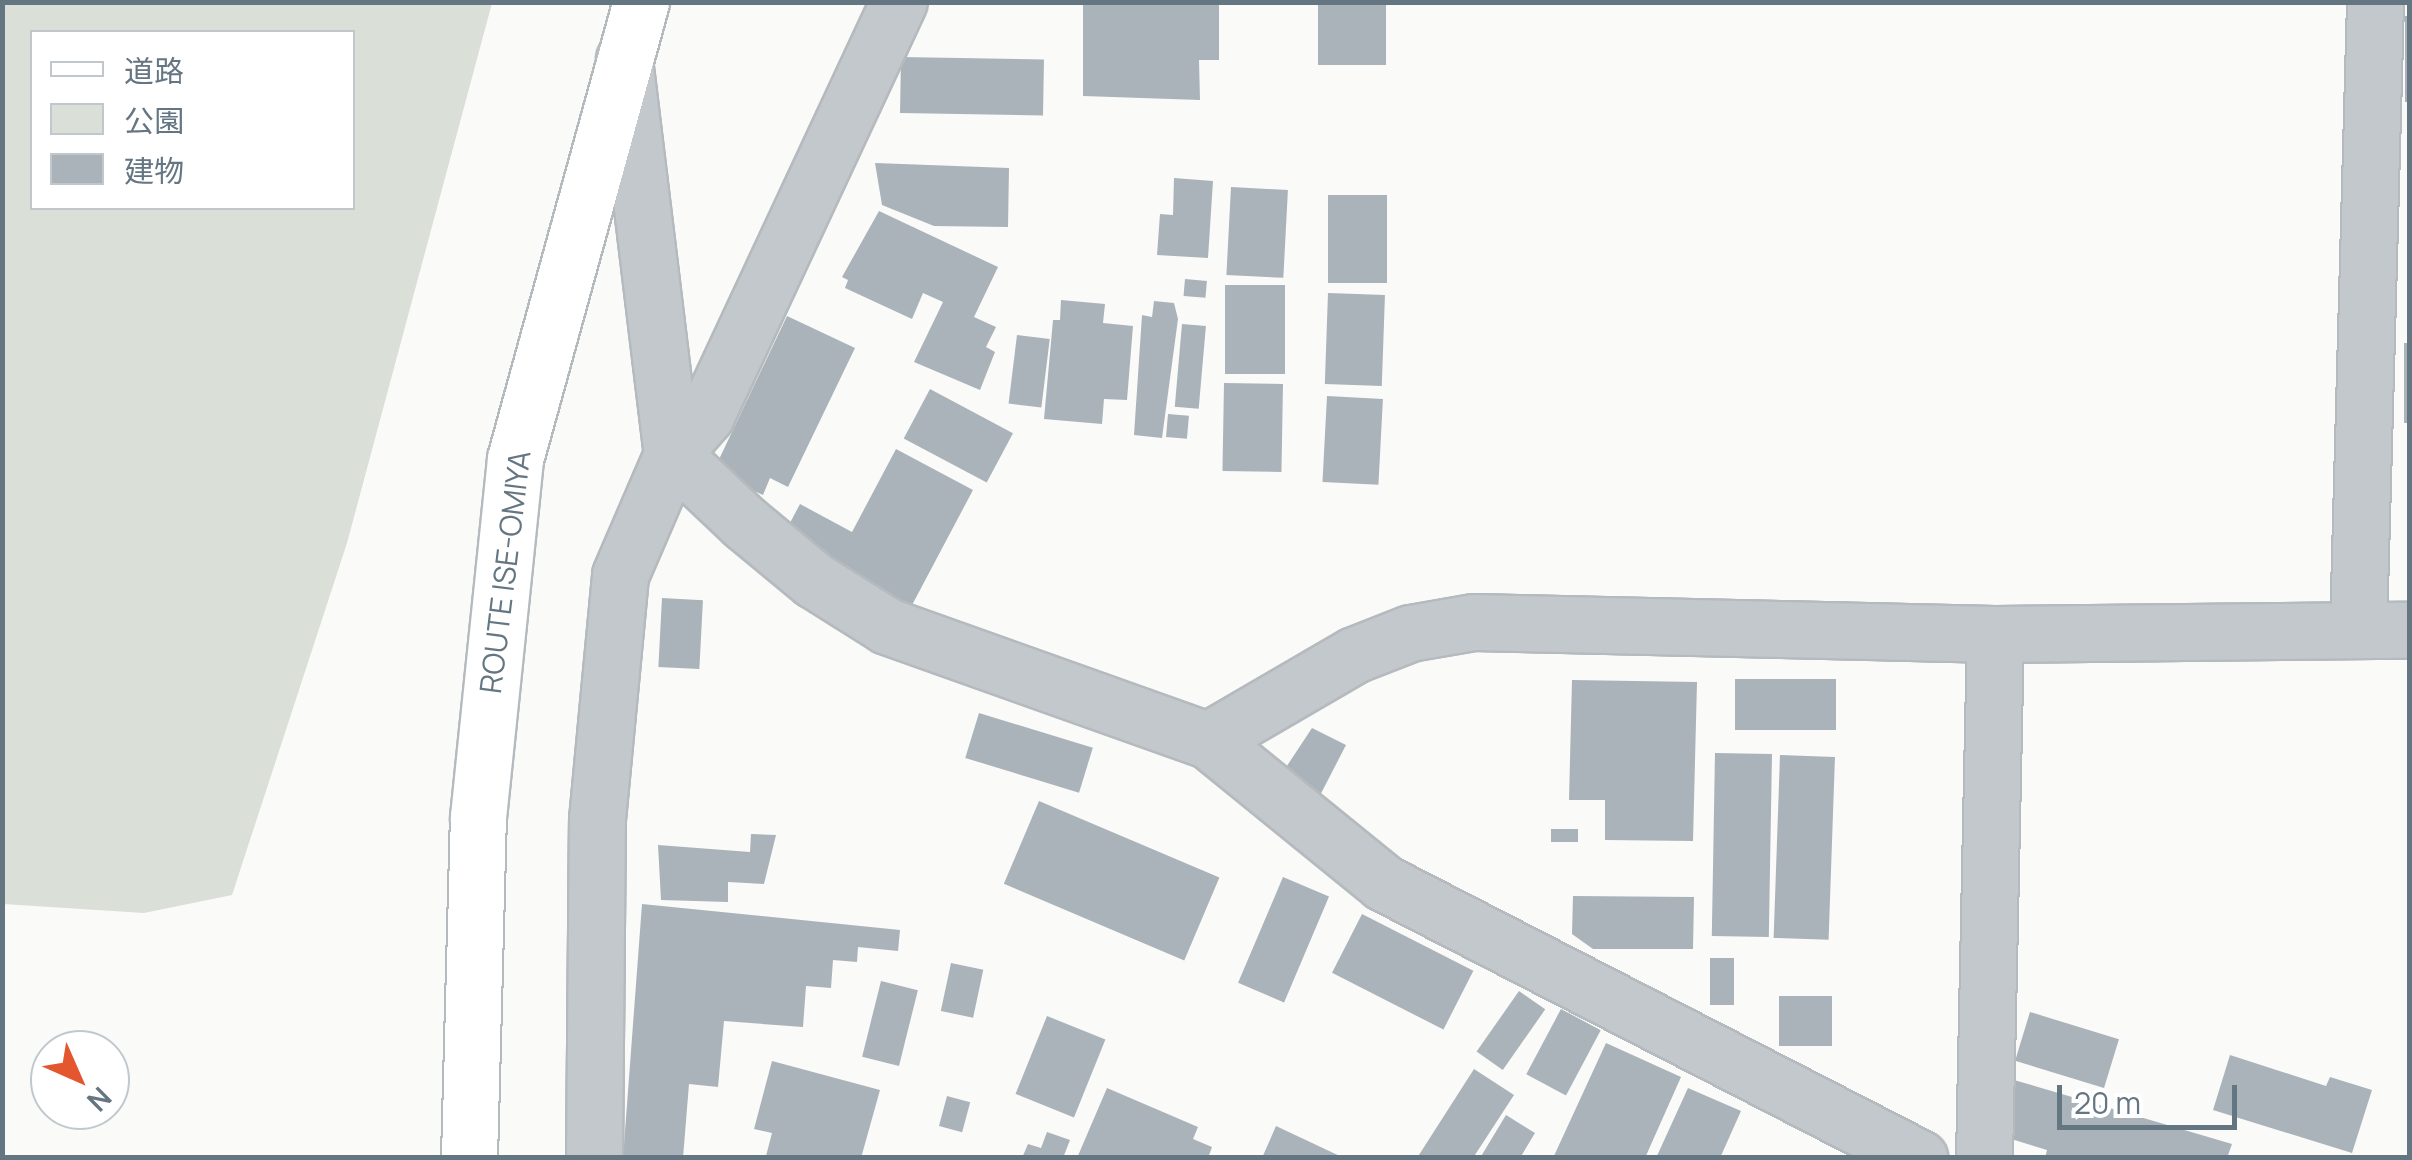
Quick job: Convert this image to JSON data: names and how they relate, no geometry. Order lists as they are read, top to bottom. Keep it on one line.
{"streets":{"main road":["ROUTE ISE-OMIYA"]},"legend":["道路","公園","建物"],"scale_bar":"20 m","north":"bottom right"}
